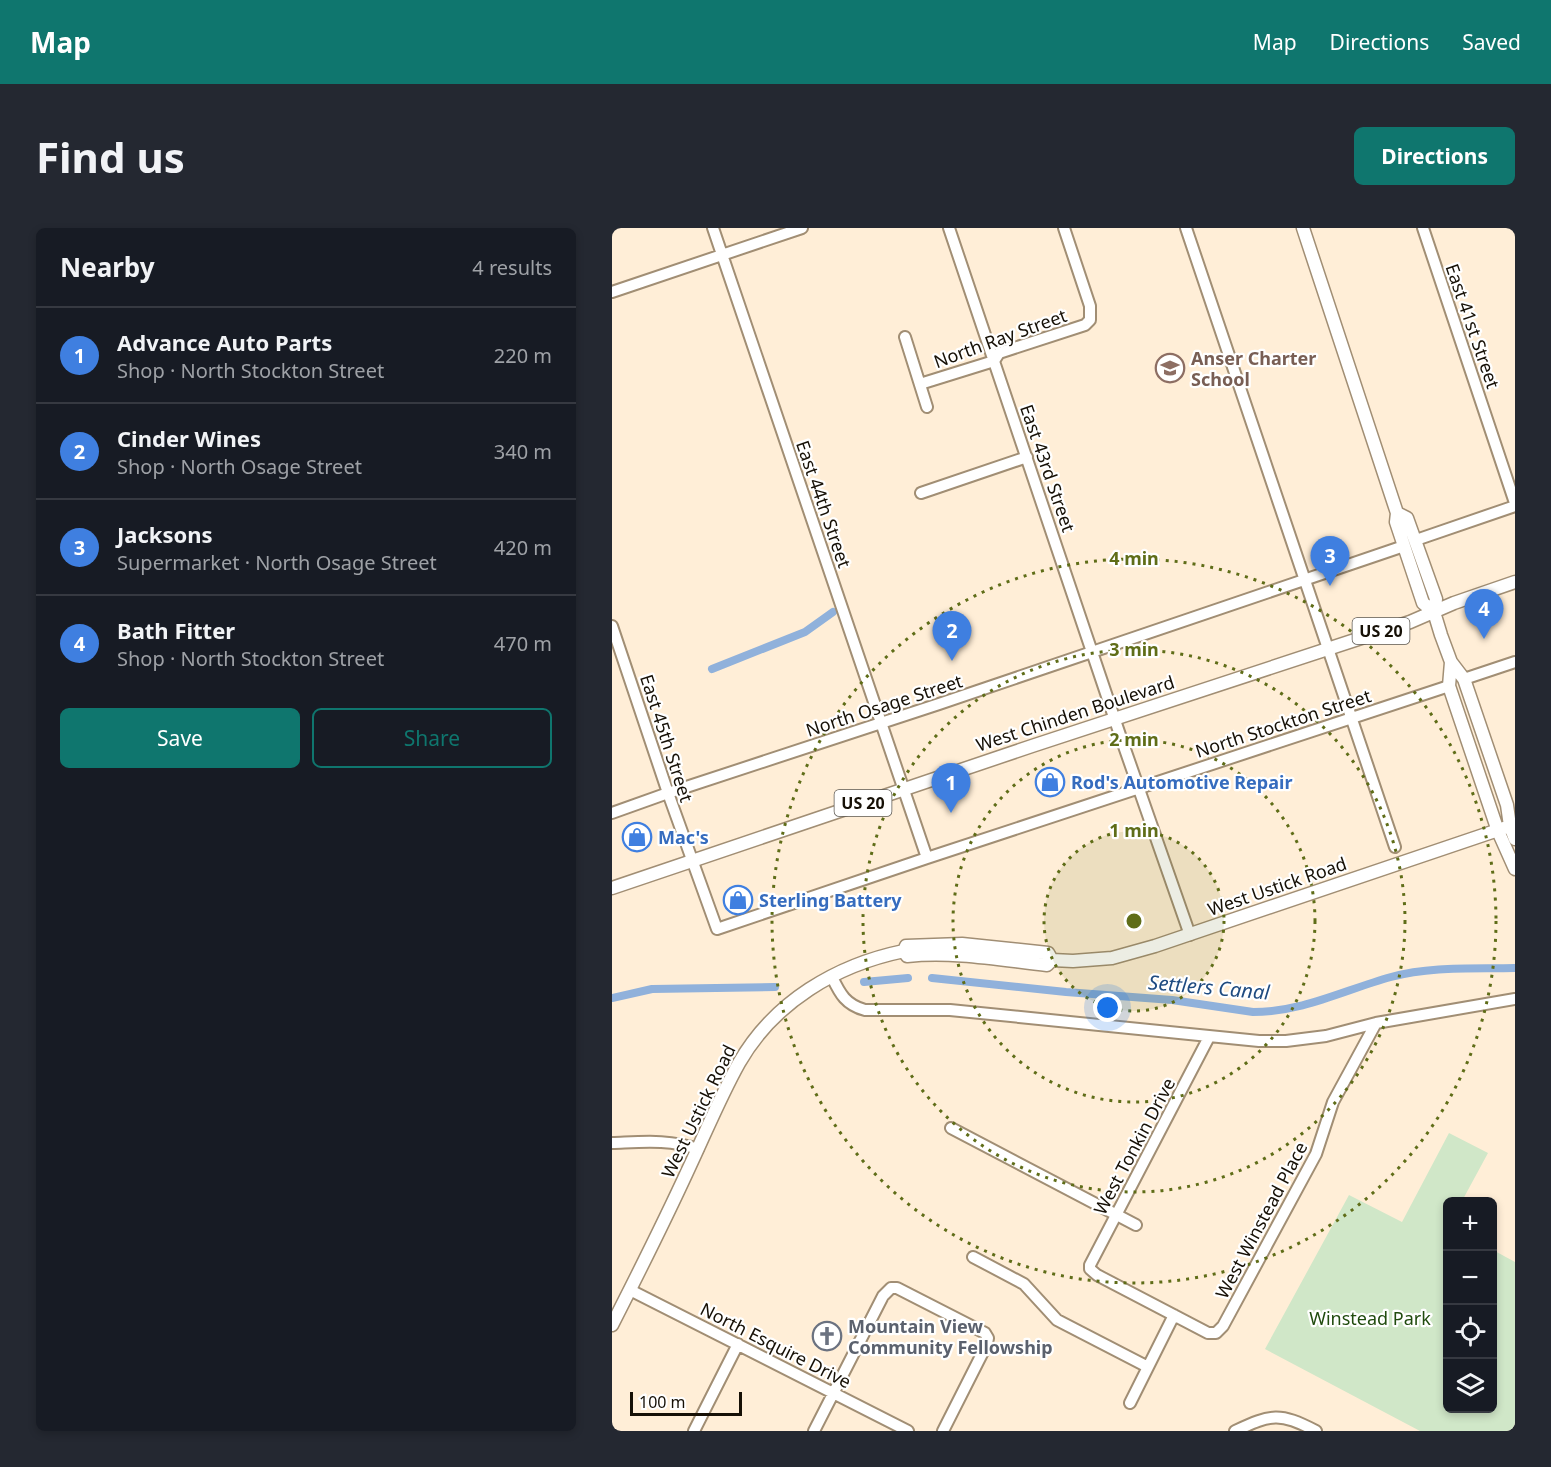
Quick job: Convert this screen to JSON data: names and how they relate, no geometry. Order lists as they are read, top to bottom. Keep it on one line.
{"streets":{"main road":["US 20","West Chinden Boulevard","West Ustick Road"],"street":["East 41st Street","North Ray Street","East 43rd Street","East 44th Street","North Osage Street","North Stockton Street","East 45th Street","West Tonkin Drive","West Winstead Place","North Esquire Drive"]},"crossings":[["East 41st Street","North Osage Street"],["North Ray Street","East 43rd Street"],["East 43rd Street","North Osage Street"],["East 43rd Street","West Chinden Boulevard"],["East 43rd Street","North Stockton Street"],["East 43rd Street","West Ustick Road"],["East 44th Street","North Osage Street"],["East 44th Street","West Chinden Boulevard"],["East 44th Street","North Stockton Street"],["North Osage Street","East 45th Street"],["West Chinden Boulevard","East 45th Street"],["North Stockton Street","East 45th Street"],["West Ustick Road","North Esquire Drive"],["West Tonkin Drive","West Winstead Place"]],"water":["Settlers Canal"],"parks":["Winstead Park"],"places":{"school or university":["Anser Charter School"],"shop":["Rod's Automotive Repair","Mac's","Sterling Battery"],"church":["Mountain View Community Fellowship"]},"scale_bar":"100 m","page":{"header":"Map","nav":["Map","Directions","Saved"],"buttons":["Directions",["Save","Share"]],"title":"Find us","heading":["Nearby","4 results"],"list":[{"mark":"1","name":"Advance Auto Parts","note":"Shop · North Stockton Street","value":"220 m"},{"mark":"2","name":"Cinder Wines","note":"Shop · North Osage Street","value":"340 m"},{"mark":"3","name":"Jacksons","note":"Supermarket · North Osage Street","value":"420 m"},{"mark":"4","name":"Bath Fitter","note":"Shop · North Stockton Street","value":"470 m"}],"pins":["3","4","2","1"],"map_buttons":["+","−"],"scale":"100 m"},"rings":["4 min","3 min","2 min","1 min"]}
